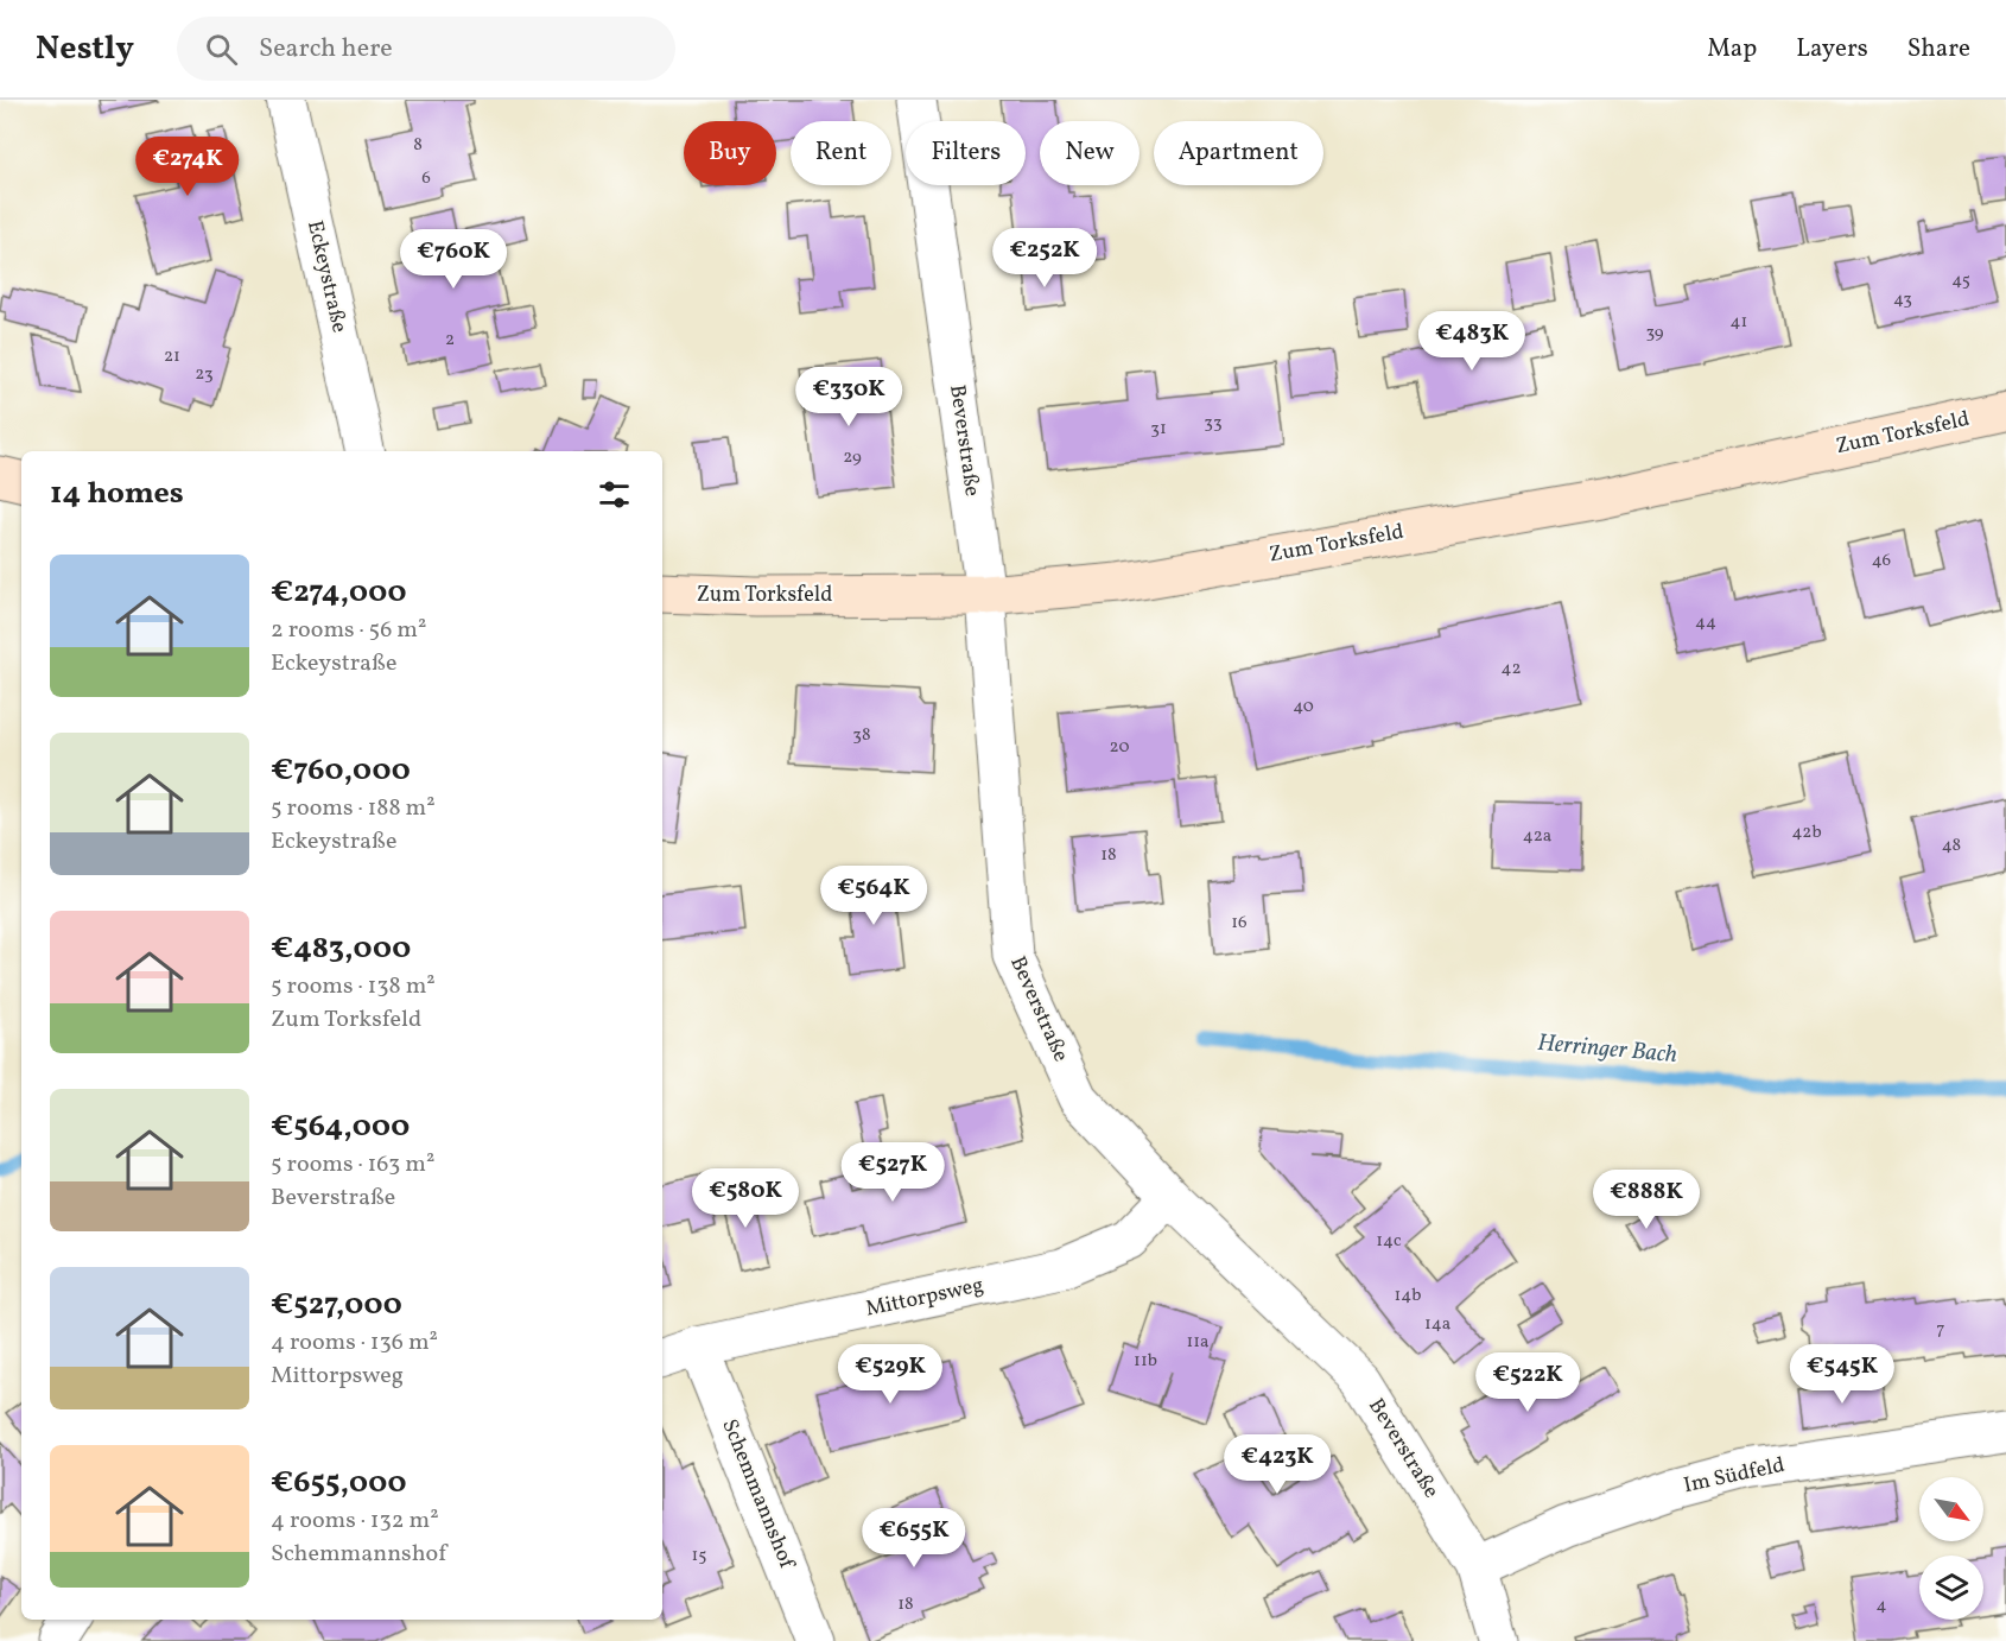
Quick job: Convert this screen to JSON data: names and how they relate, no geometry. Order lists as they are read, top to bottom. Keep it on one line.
{"streets":{"main road":["Zum Torksfeld"],"street":["Eckeystraße","Beverstraße","Mittorpsweg","Im Südfeld","Schemmannshof"]},"crossings":[["Zum Torksfeld","Beverstraße"],["Beverstraße","Mittorpsweg"],["Beverstraße","Im Südfeld"],["Mittorpsweg","Schemmannshof"]],"water":["Herringer Bach"],"house_numbers":["8","6","45","43","41","39","2","21","23","33","31","29","46","44","42","40","38","20","42b","42a","48","18","16","14c","14b","14a","7","11a","11b","15","18","4"],"north":"bottom right","page":{"header":"Nestly","search":"Search here","nav":["Map","Layers","Share"],"chip":["Buy","Rent","Filters","New","Apartment"],"price":["€274K","€252K","€760K","€483K","€330K","€564K","€527K","€580K","€888K","€529K","€545K","€522K","€423K","€655K"],"heading":"14 homes","list":[{"name":"€274,000","note":"2 rooms · 56 m² · Eckeystraße"},{"name":"€760,000","note":"5 rooms · 188 m² · Eckeystraße"},{"name":"€483,000","note":"5 rooms · 138 m² · Zum Torksfeld"},{"name":"€564,000","note":"5 rooms · 163 m² · Beverstraße"},{"name":"€527,000","note":"4 rooms · 136 m² · Mittorpsweg"},{"name":"€655,000","note":"4 rooms · 132 m² · Schemmannshof"}]}}
